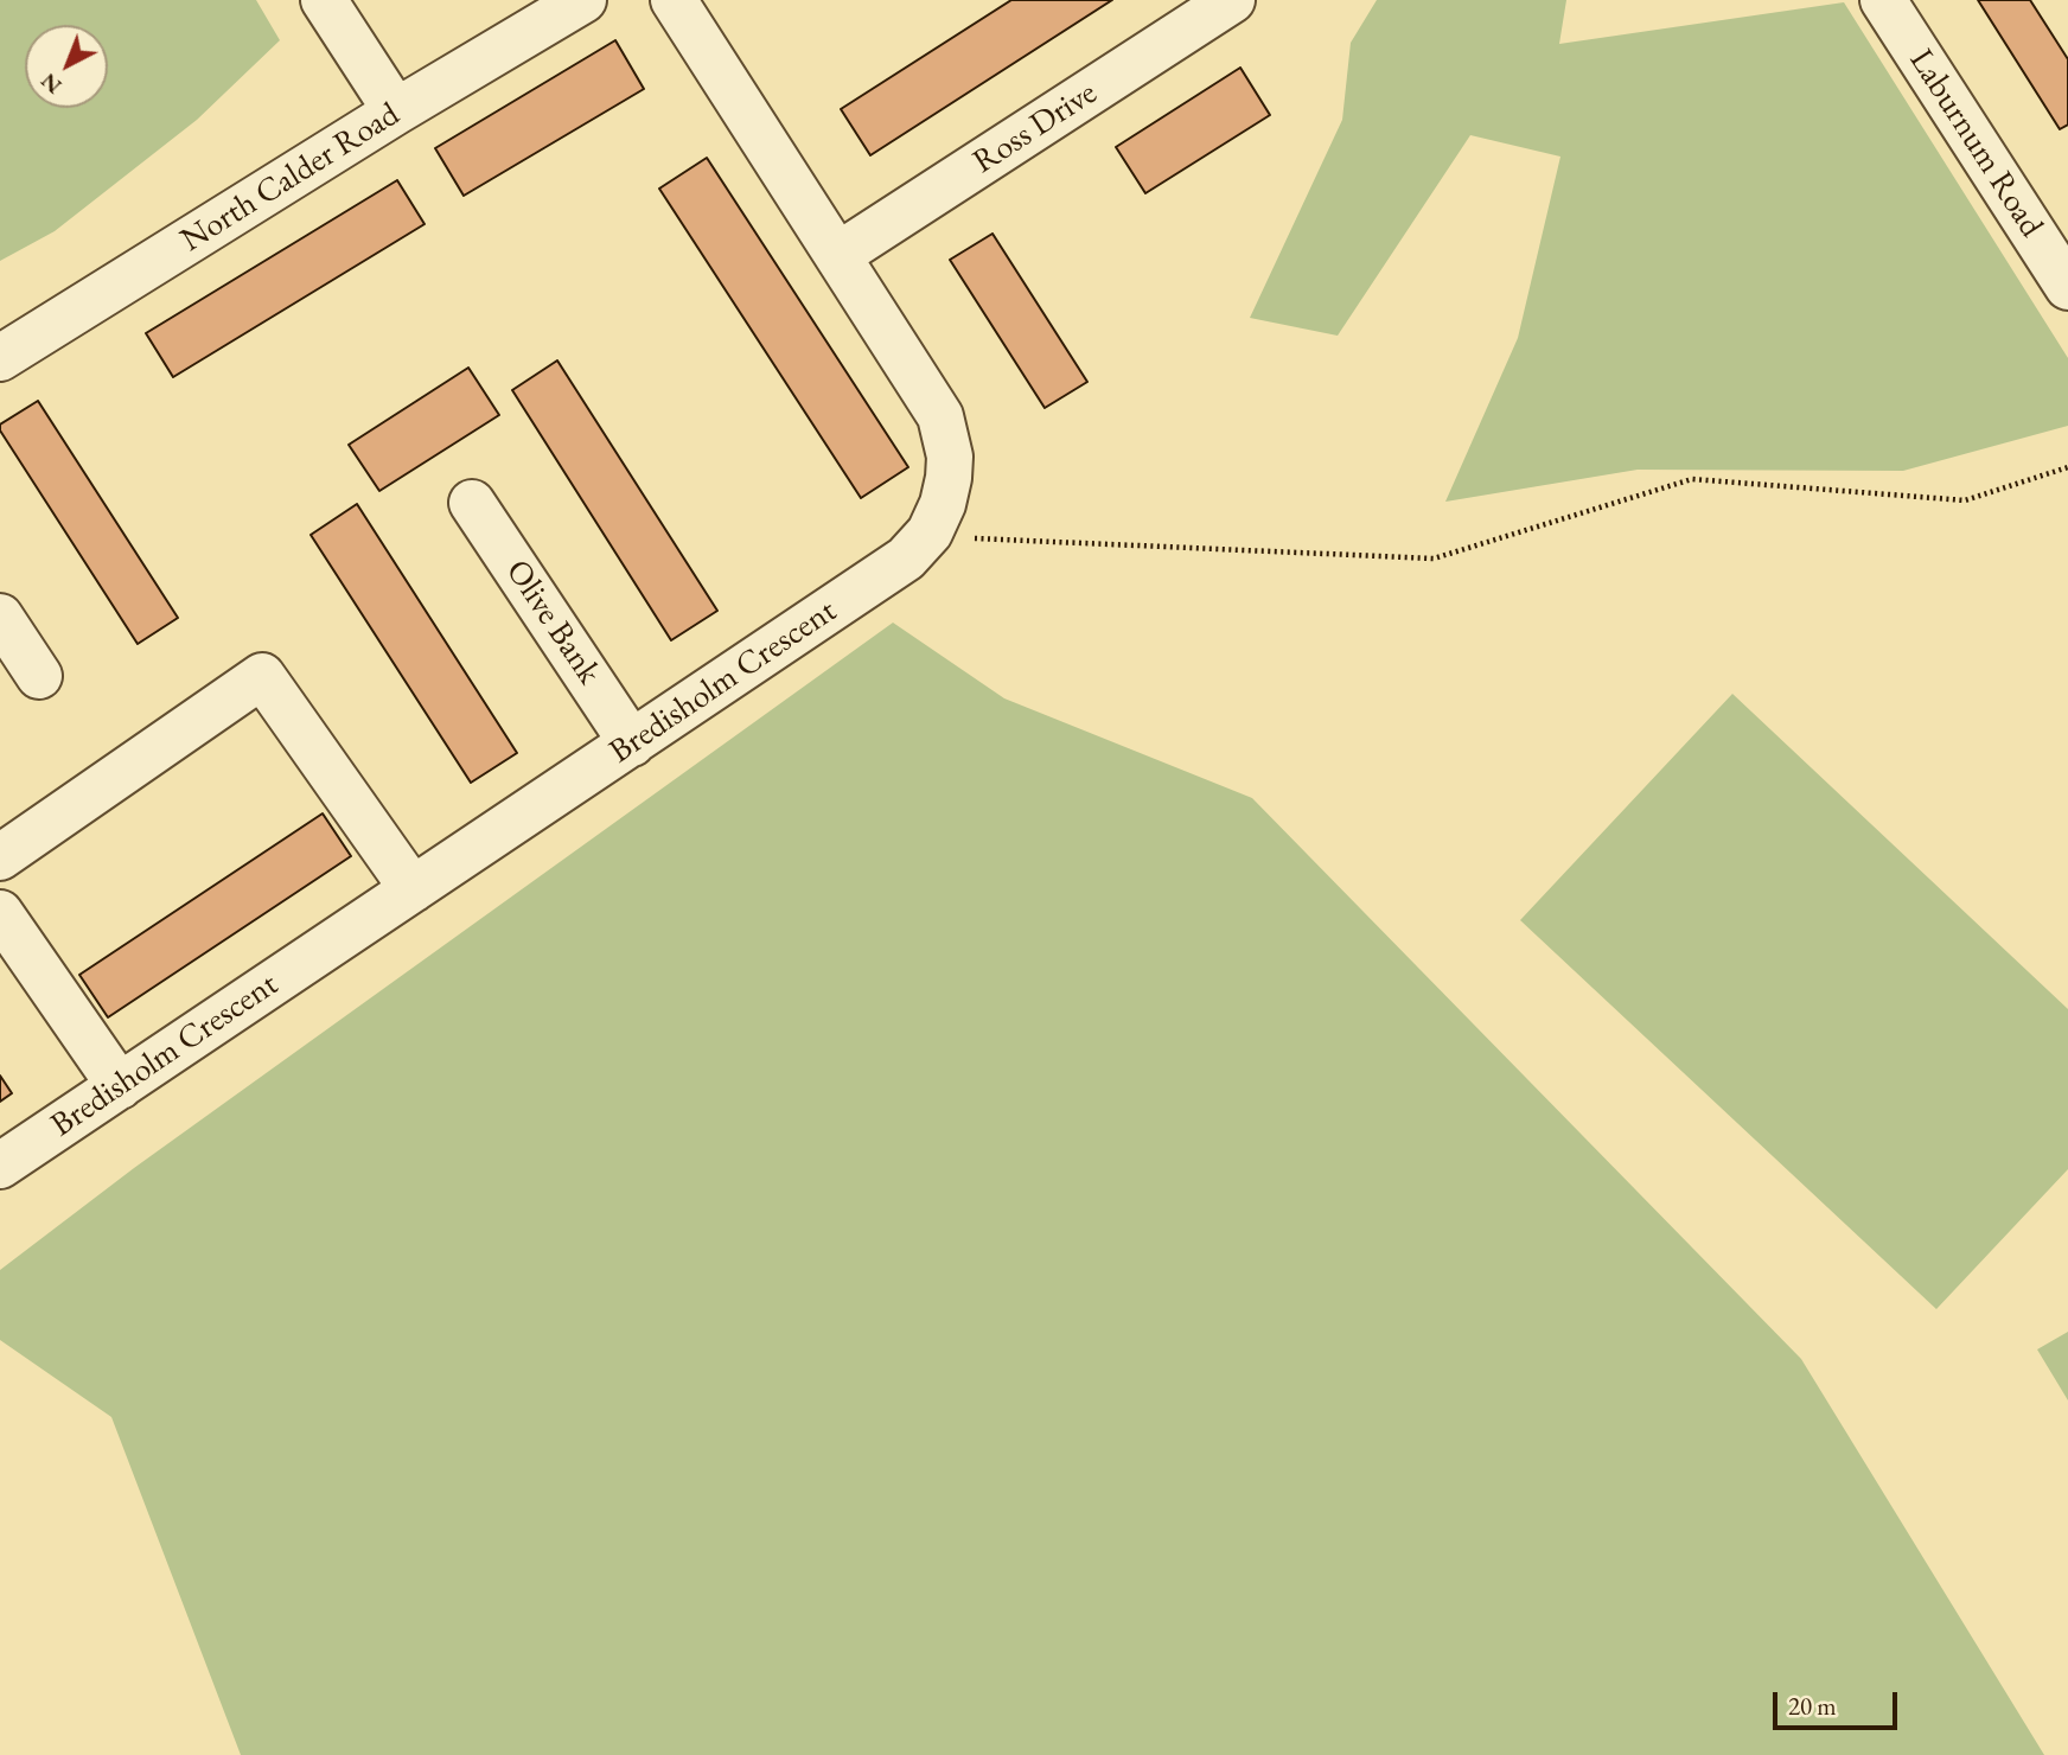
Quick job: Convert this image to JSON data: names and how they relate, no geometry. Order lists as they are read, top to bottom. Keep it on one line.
{"streets":{"street":["Ross Drive","Laburnum Road","North Calder Road","Olive Bank","Bredisholm Crescent"]},"crossings":[["Ross Drive","Bredisholm Crescent"],["Olive Bank","Bredisholm Crescent"]],"scale_bar":"20 m","north":"bottom left"}
